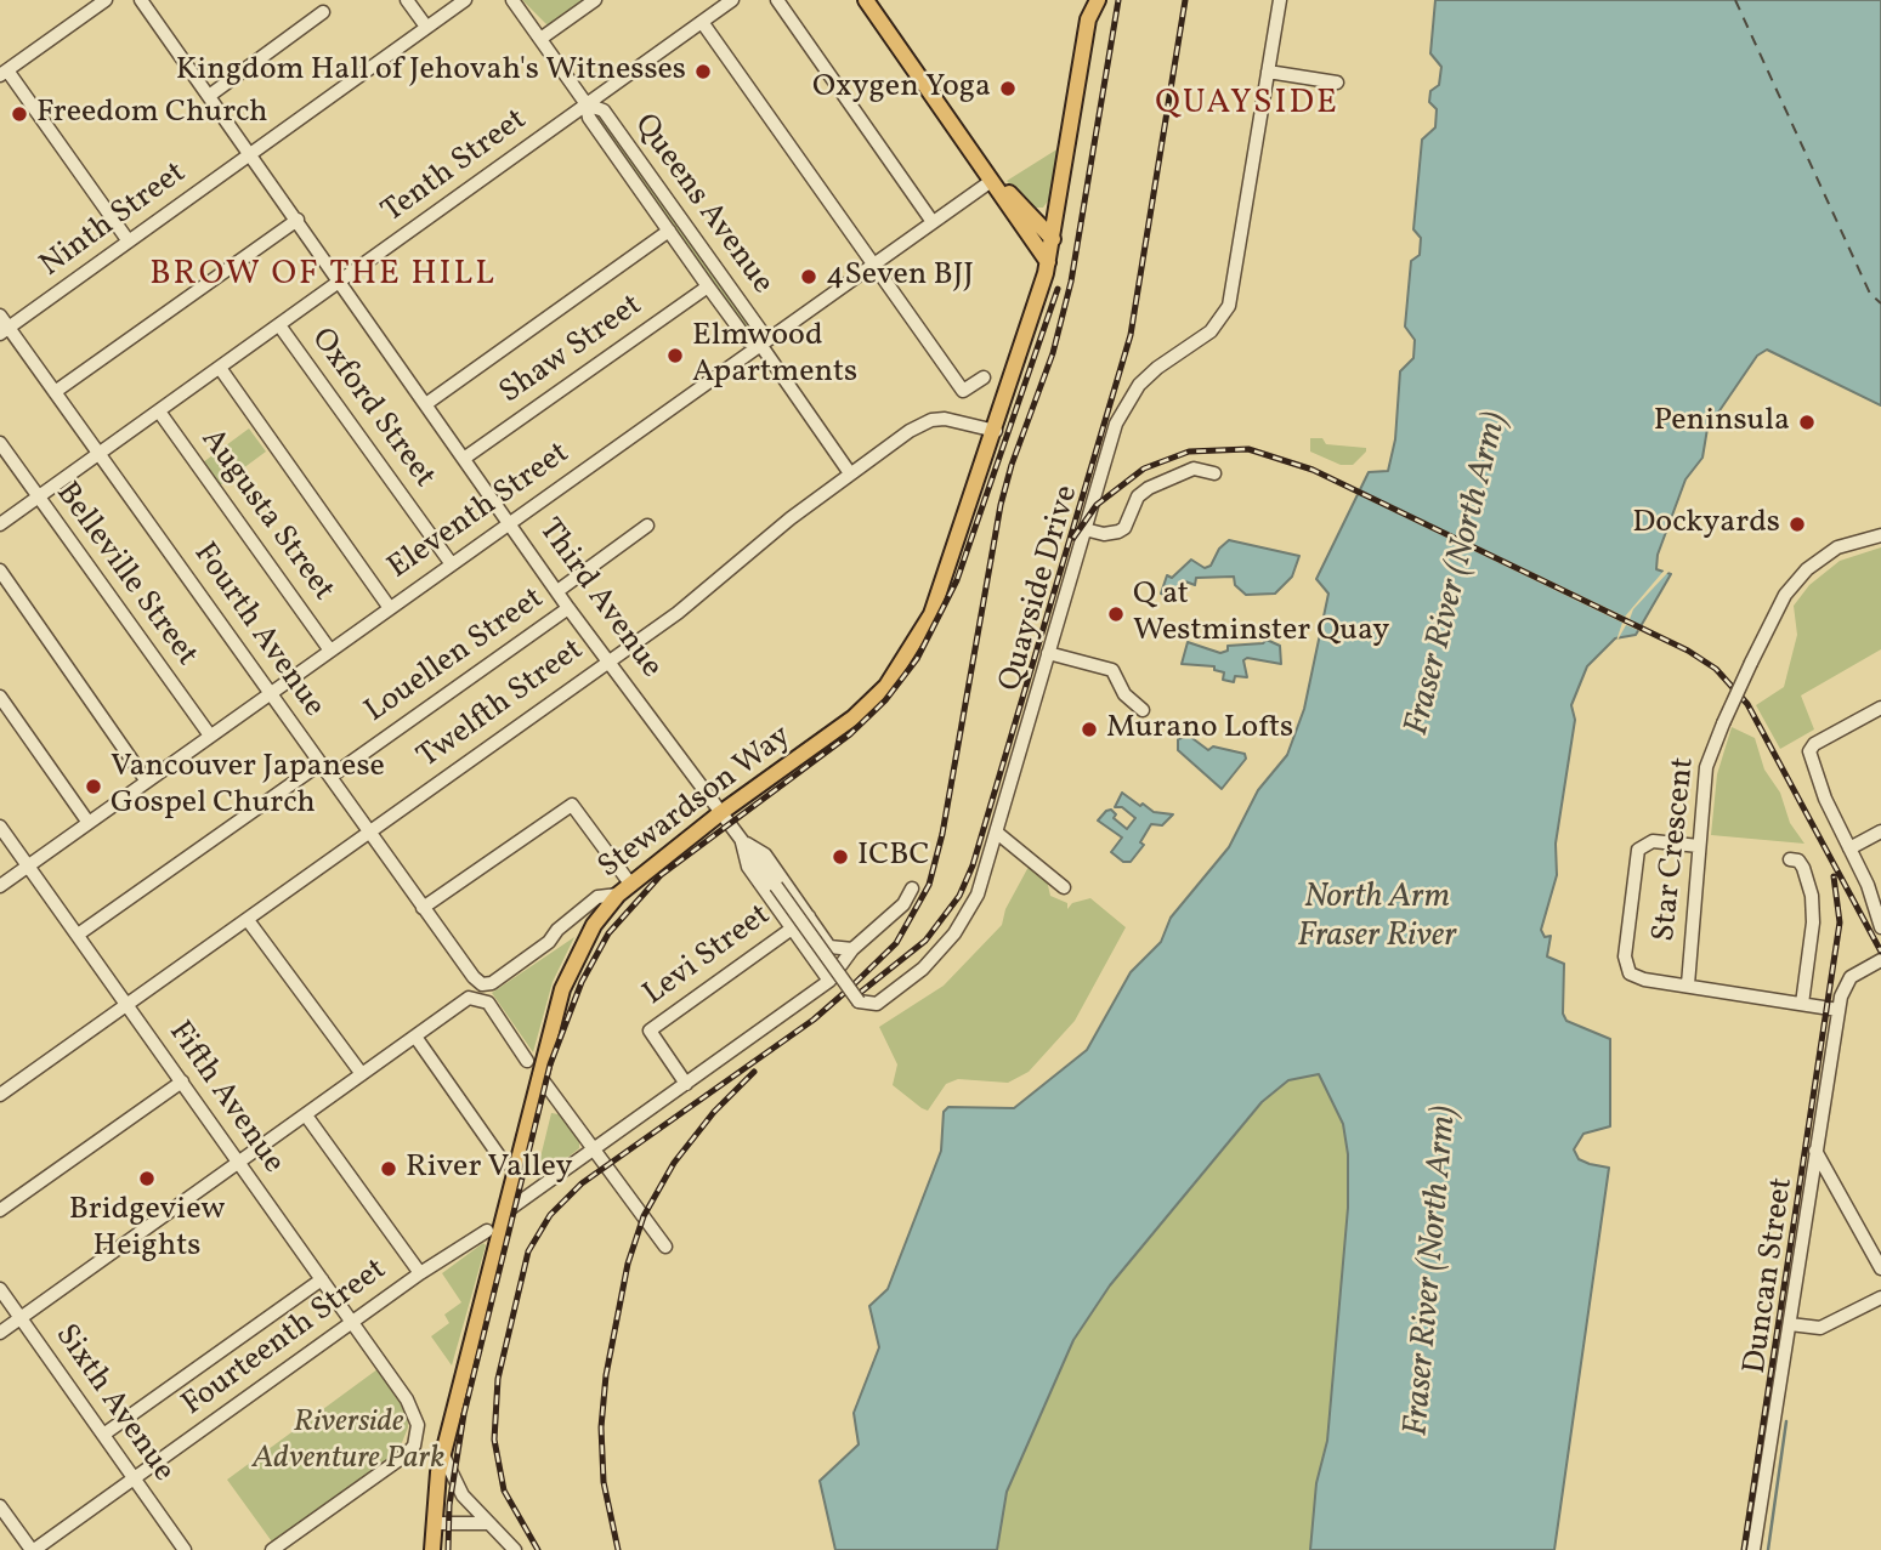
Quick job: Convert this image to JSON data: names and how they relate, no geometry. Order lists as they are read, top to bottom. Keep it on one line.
{"streets":{"main road":["Stewardson Way"],"street":["Tenth Street","Queens Avenue","Ninth Street","Shaw Street","Oxford Street","Eleventh Street","Augusta Street","Belleville Street","Quayside Drive","Third Avenue","Fourth Avenue","Louellen Street","Twelfth Street","Star Crescent","Levi Street","Fifth Avenue","Duncan Street","Fourteenth Street","Sixth Avenue"]},"crossings":[["Tenth Street","Queens Avenue"],["Tenth Street","Oxford Street"],["Tenth Street","Augusta Street"],["Tenth Street","Belleville Street"],["Tenth Street","Third Avenue"],["Tenth Street","Fourth Avenue"],["Queens Avenue","Shaw Street"],["Queens Avenue","Eleventh Street"],["Queens Avenue","Twelfth Street"],["Ninth Street","Third Avenue"],["Ninth Street","Fourth Avenue"],["Shaw Street","Third Avenue"],["Oxford Street","Eleventh Street"],["Eleventh Street","Augusta Street"],["Eleventh Street","Belleville Street"],["Eleventh Street","Third Avenue"],["Eleventh Street","Fourth Avenue"],["Eleventh Street","Fifth Avenue"],["Quayside Drive","Third Avenue"],["Third Avenue","Louellen Street"],["Third Avenue","Twelfth Street"],["Third Avenue","Stewardson Way"],["Fourth Avenue","Louellen Street"],["Fourth Avenue","Twelfth Street"],["Fourth Avenue","Stewardson Way"],["Twelfth Street","Stewardson Way"],["Twelfth Street","Fifth Avenue"],["Fifth Avenue","Fourteenth Street"],["Fourteenth Street","Sixth Avenue"]],"districts":["QUAYSIDE","BROW OF THE HILL"],"water":["Fraser River (North Arm)","North Arm Fraser River"],"parks":["Riverside Adventure Park"],"places":["Kingdom Hall of Jehovah's Witnesses","Oxygen Yoga","Freedom Church","4Seven BJJ","Elmwood Apartments","Peninsula","Dockyards","Q at Westminster Quay","Murano Lofts","Vancouver Japanese Gospel Church","ICBC","River Valley","Bridgeview Heights"]}
